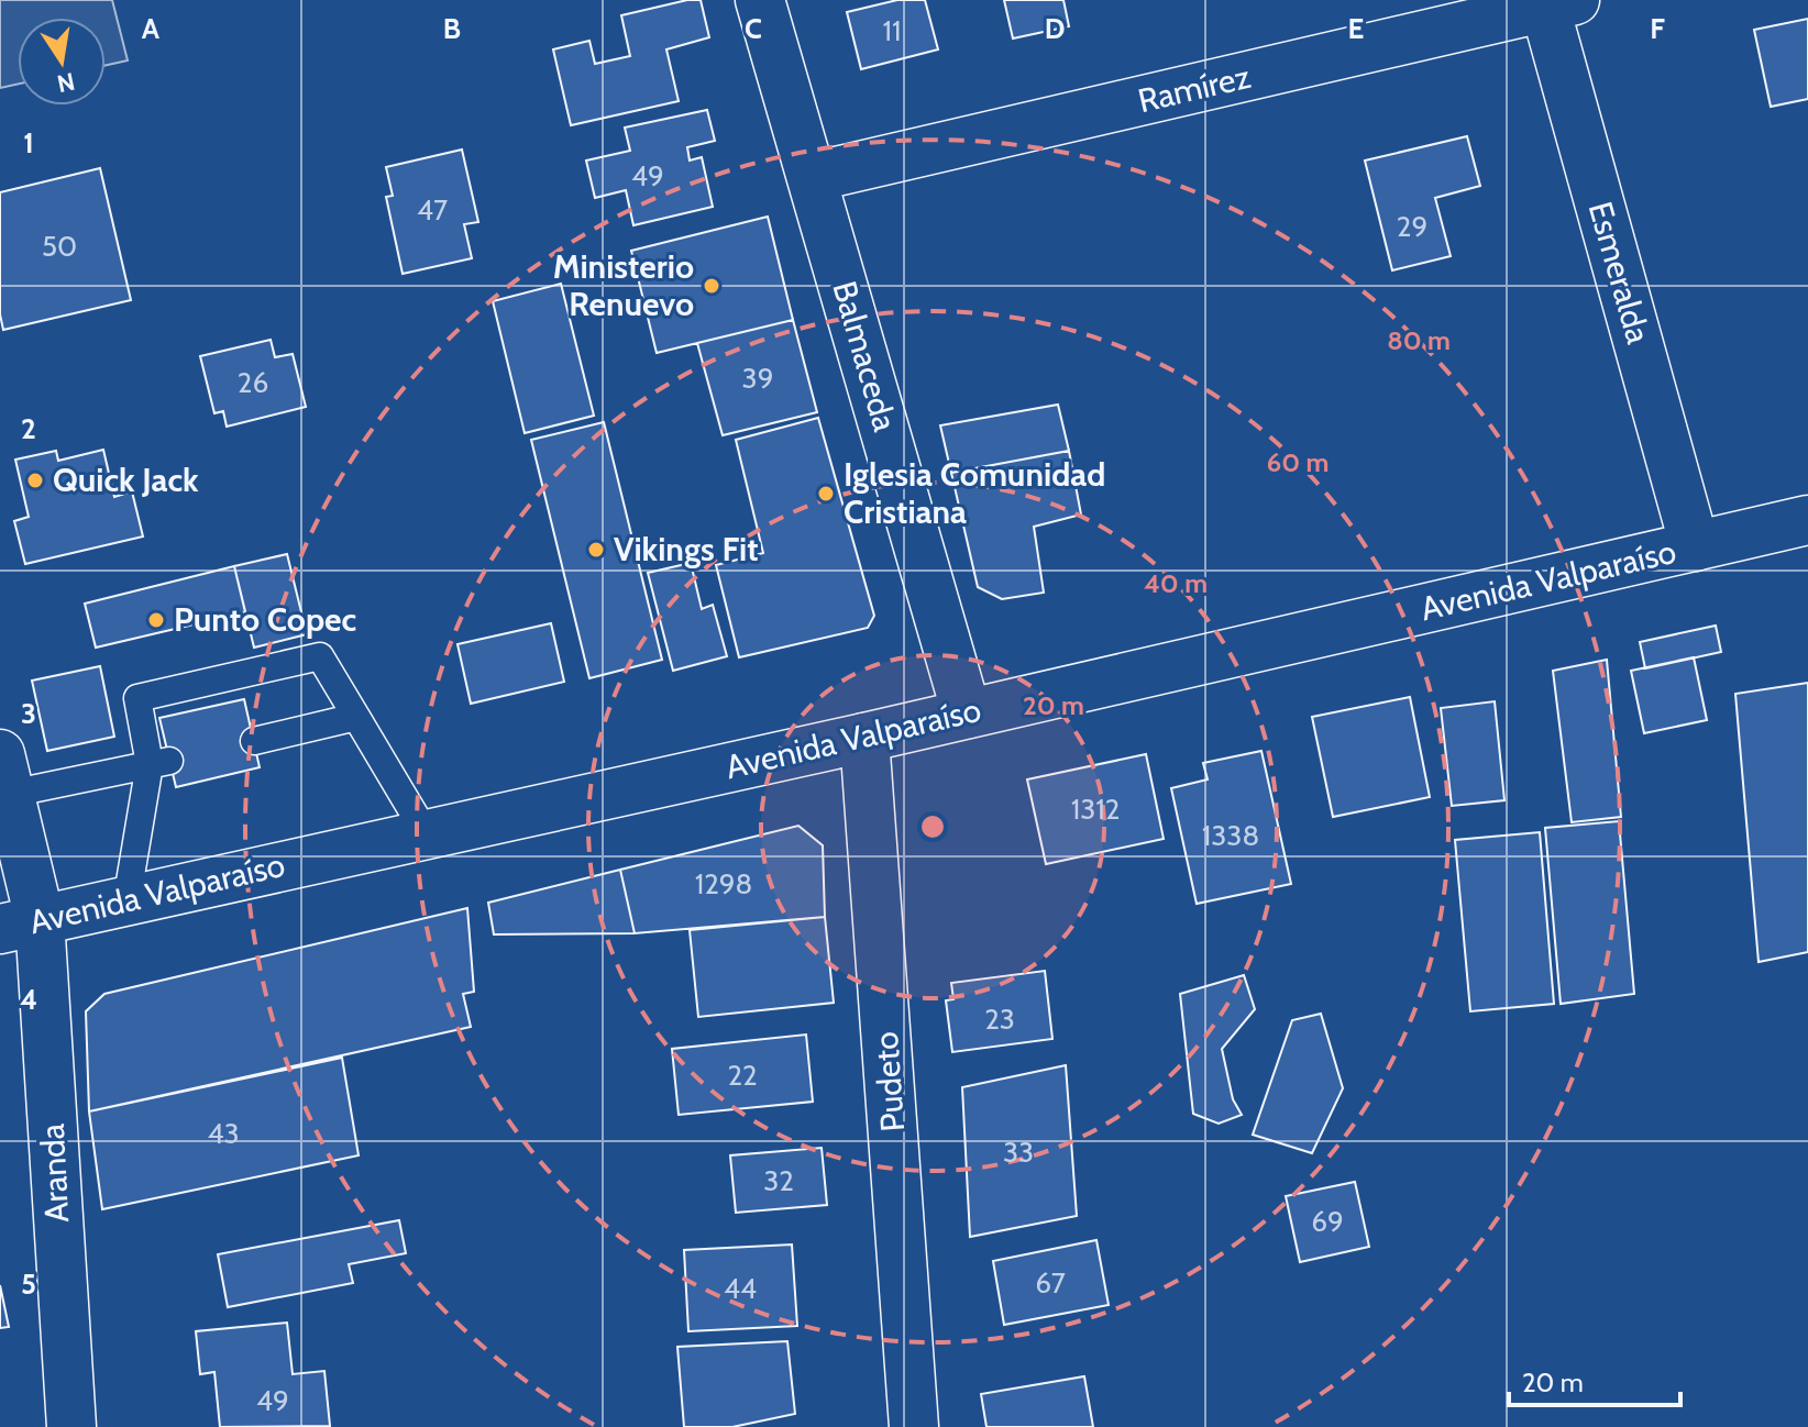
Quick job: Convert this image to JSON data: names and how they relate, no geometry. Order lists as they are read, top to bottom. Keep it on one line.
{"streets":{"street":["Ramírez","Esmeralda","Balmaceda","Avenida Valparaíso","Pudeto","Aranda"]},"crossings":[["Ramírez","Esmeralda"],["Ramírez","Balmaceda"],["Esmeralda","Avenida Valparaíso"],["Balmaceda","Avenida Valparaíso"],["Avenida Valparaíso","Pudeto"],["Avenida Valparaíso","Aranda"]],"places":["Ministerio Renuevo","Quick Jack","Iglesia Comunidad Cristiana","Vikings Fit","Punto Copec"],"house_numbers":["11","49","47","29","50","39","26","1312","1338","1298","23","22","43","33","32","69","67","44","49"],"scale_bar":"20 m","north":"bottom","grid":{"columns":["A","B","C","D","E","F"],"rows":["1","2","3","4","5"]},"rings":["80 m","60 m","40 m","20 m"]}
